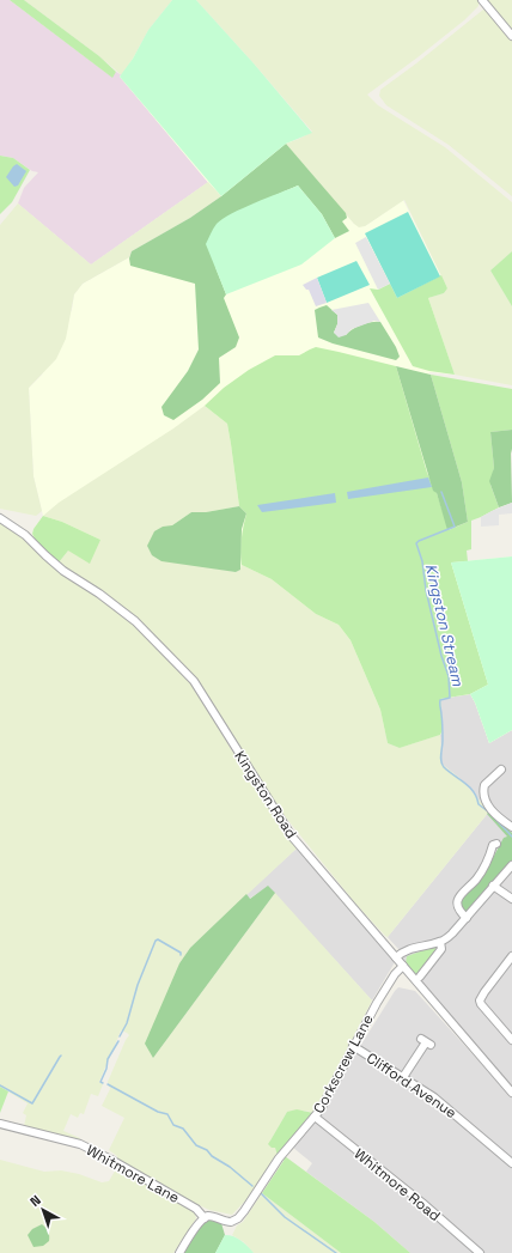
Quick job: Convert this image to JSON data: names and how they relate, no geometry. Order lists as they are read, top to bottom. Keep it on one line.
{"streets":{"street":["Kingston Road","Corkscrew Lane","Clifford Avenue","Whitmore Lane","Whitmore Road"]},"crossings":[["Kingston Road","Corkscrew Lane"],["Corkscrew Lane","Clifford Avenue"],["Corkscrew Lane","Whitmore Lane"],["Corkscrew Lane","Whitmore Road"]],"water":["Kingston Stream"],"north":"top left"}
